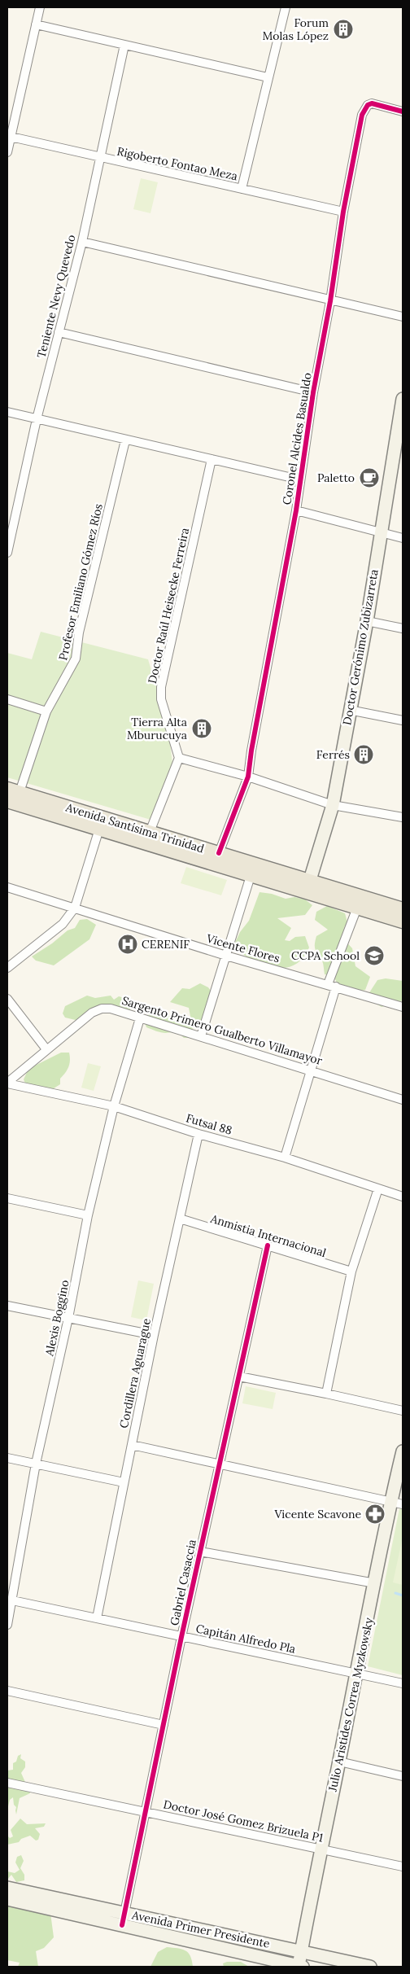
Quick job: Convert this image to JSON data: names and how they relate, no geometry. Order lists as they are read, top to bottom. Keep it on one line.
{"streets":{"main road":["Doctor Gerónimo Zubizarreta","Avenida Santísima Trinidad","Julio Aristides Correa Myzkowsky","Avenida Primer Presidente"],"street":["Rigoberto Fontao Meza","Teniente Nevy Quevedo","Coronel Alcides Basualdo","Profesor Emiliano Gómez Ríos","Doctor Raúl Heisecke Ferreira","Vicente Flores","Sargento Primero Gualberto Villamayor","Futsal 88","Anmistia Internacional","Alexis Boggino","Cordillera Aguarague","Gabriel Casaccia","Capitán Alfredo Pla","Doctor José Gomez Brizuela P1"]},"crossings":[["Rigoberto Fontao Meza","Teniente Nevy Quevedo"],["Rigoberto Fontao Meza","Coronel Alcides Basualdo"],["Coronel Alcides Basualdo","Avenida Santísima Trinidad"],["Profesor Emiliano Gómez Ríos","Avenida Santísima Trinidad"],["Doctor Gerónimo Zubizarreta","Avenida Santísima Trinidad"],["Sargento Primero Gualberto Villamayor","Futsal 88"],["Sargento Primero Gualberto Villamayor","Alexis Boggino"],["Futsal 88","Alexis Boggino"],["Futsal 88","Cordillera Aguarague"],["Anmistia Internacional","Cordillera Aguarague"],["Anmistia Internacional","Gabriel Casaccia"],["Alexis Boggino","Capitán Alfredo Pla"],["Cordillera Aguarague","Capitán Alfredo Pla"],["Gabriel Casaccia","Capitán Alfredo Pla"],["Gabriel Casaccia","Doctor José Gomez Brizuela P1"],["Gabriel Casaccia","Avenida Primer Presidente"],["Capitán Alfredo Pla","Julio Aristides Correa Myzkowsky"],["Julio Aristides Correa Myzkowsky","Doctor José Gomez Brizuela P1"],["Julio Aristides Correa Myzkowsky","Avenida Primer Presidente"]],"places":{"building":["Forum Molas López","Tierra Alta Mburucuya","Ferrés"],"cafe":["Paletto"],"hospital":["CERENIF"],"school or university":["CCPA School"],"pharmacy":["Vicente Scavone"]}}
